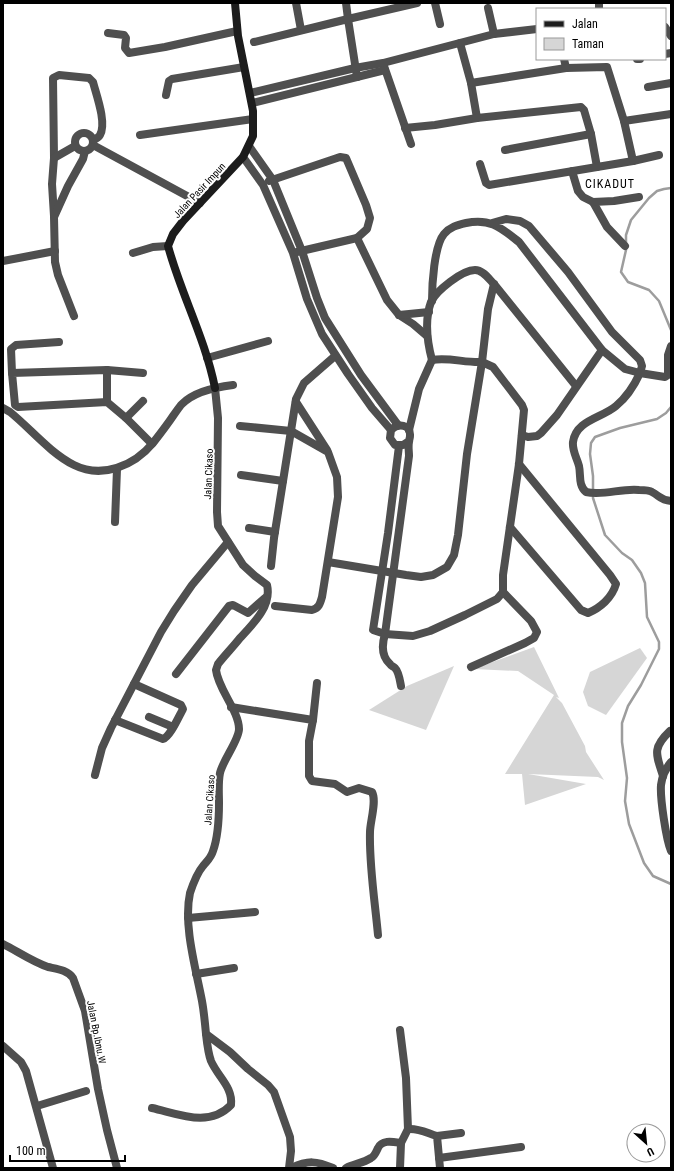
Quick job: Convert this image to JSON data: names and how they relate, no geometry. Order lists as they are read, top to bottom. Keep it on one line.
{"streets":{"street":["Jalan Pasir Impun","Jalan Cikaso","Jalan Bp.Ibnu.W"]},"districts":["CIKADUT"],"legend":["Jalan","Taman"],"scale_bar":"100 m","north":"bottom right"}
